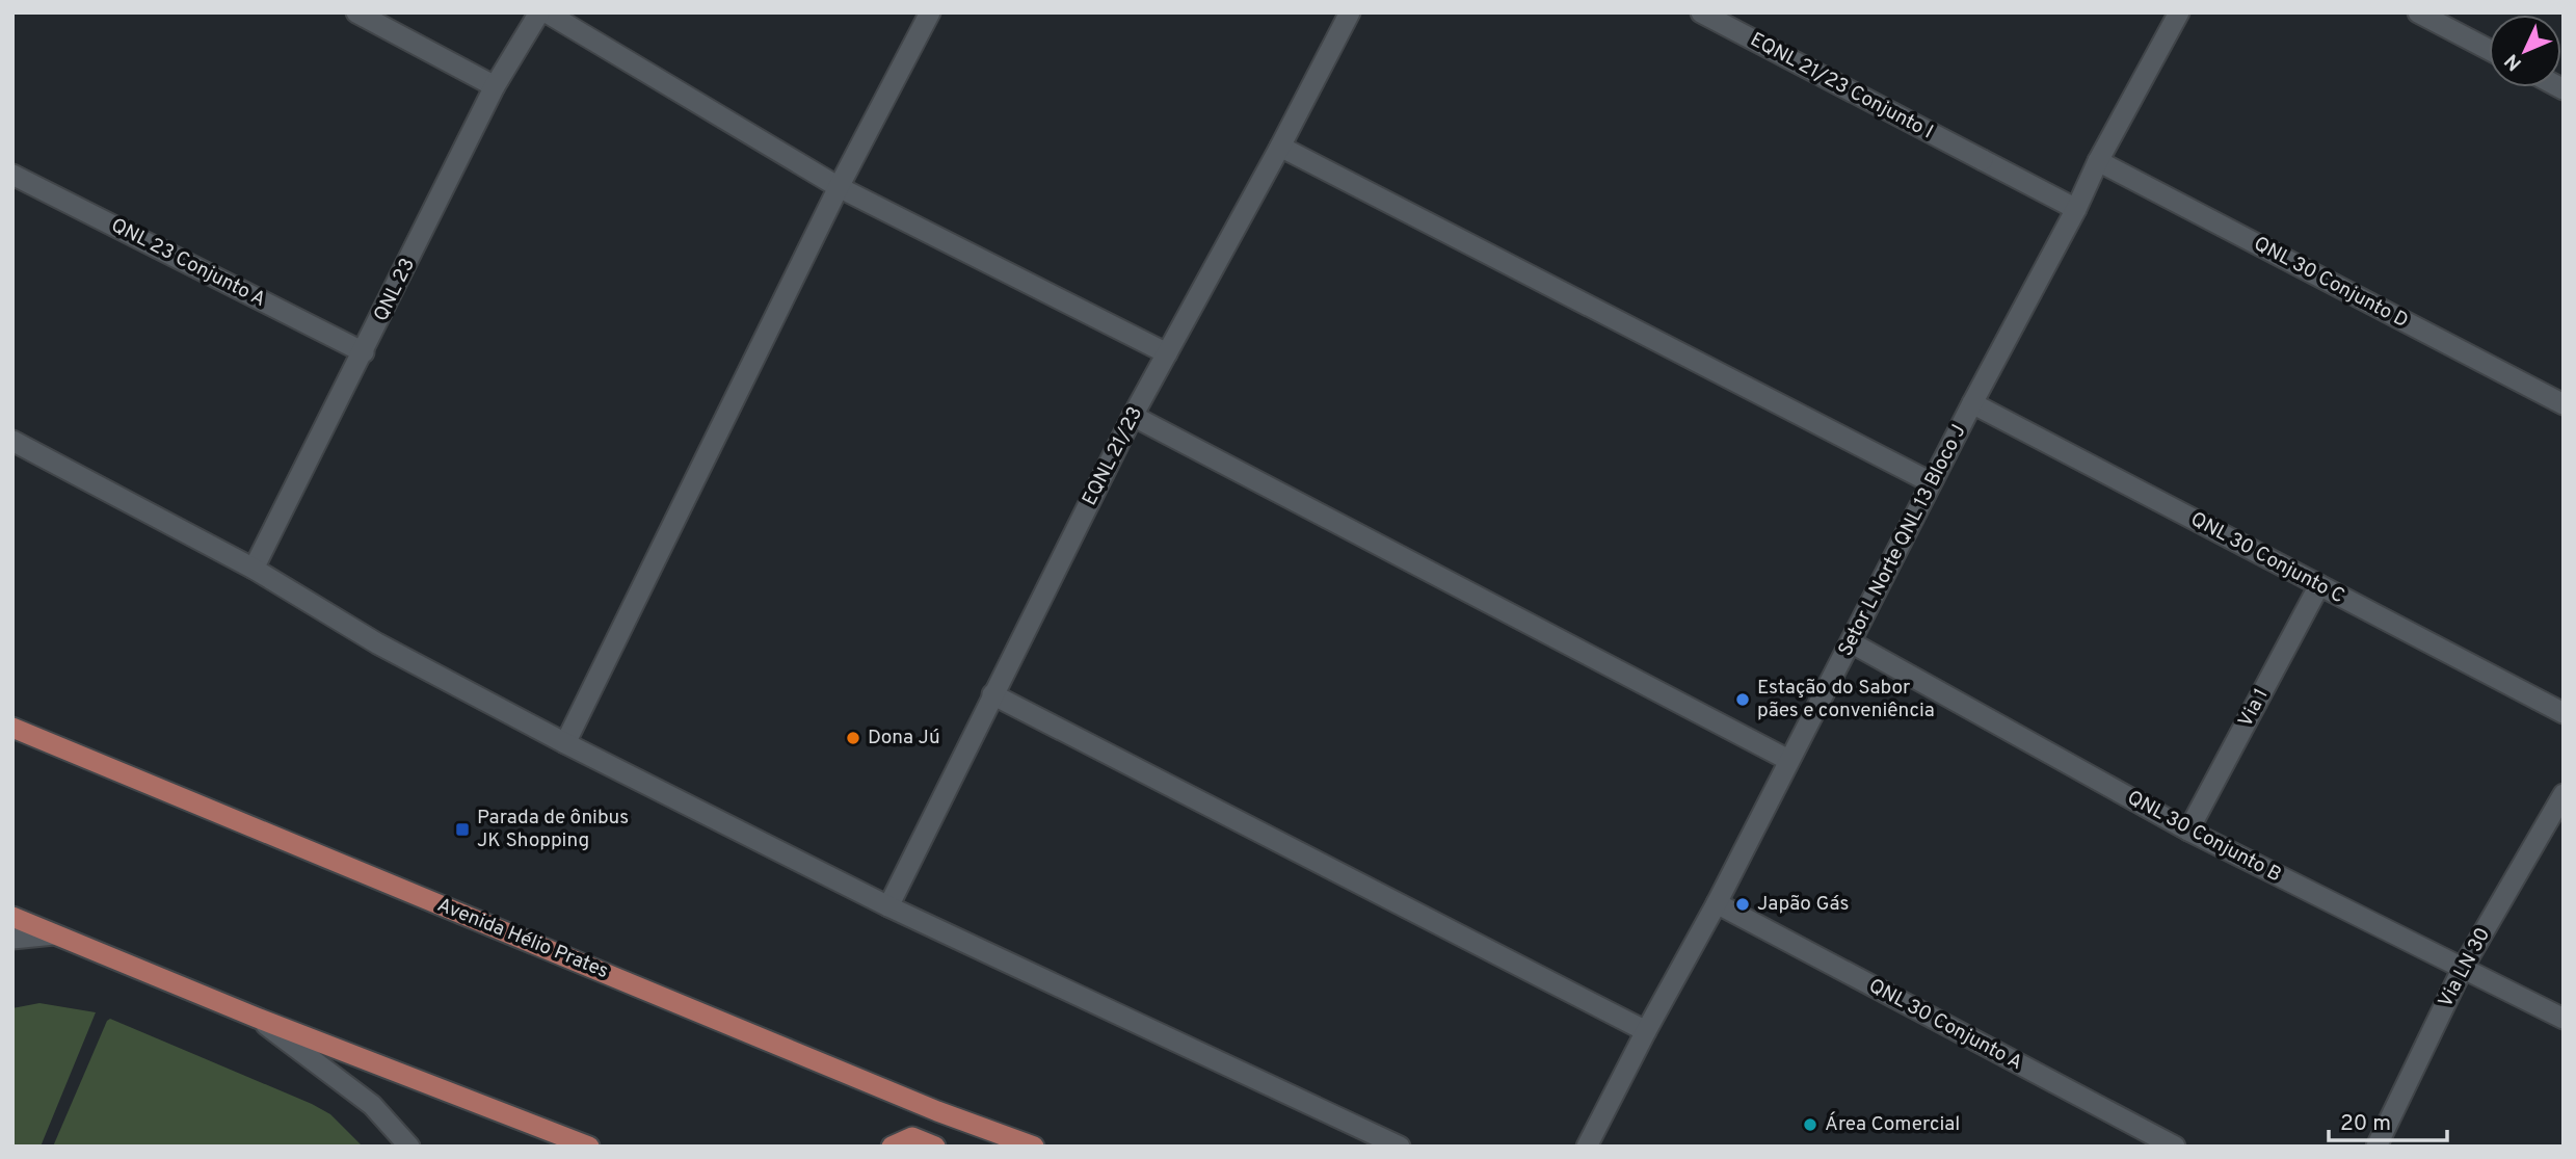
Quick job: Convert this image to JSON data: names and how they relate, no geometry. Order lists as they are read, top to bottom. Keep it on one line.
{"streets":{"main road":["Avenida Hélio Prates"],"street":["EQNL 21/23 Conjunto I","QNL 23 Conjunto A","QNL 30 Conjunto D","QNL 23","EQNL 21/23","Setor L Norte QNL 13 Bloco J","QNL 30 Conjunto C","Via 1","QNL 30 Conjunto B","Via LN 30","QNL 30 Conjunto A"]},"crossings":[["EQNL 21/23 Conjunto I","Setor L Norte QNL 13 Bloco J"],["QNL 23 Conjunto A","QNL 23"],["QNL 30 Conjunto D","Setor L Norte QNL 13 Bloco J"],["Setor L Norte QNL 13 Bloco J","QNL 30 Conjunto C"],["Setor L Norte QNL 13 Bloco J","QNL 30 Conjunto B"],["Setor L Norte QNL 13 Bloco J","QNL 30 Conjunto A"],["QNL 30 Conjunto C","Via 1"],["Via 1","QNL 30 Conjunto B"],["QNL 30 Conjunto B","Via LN 30"]],"places":{"other":["Estação do Sabor pães e conveniência","Dona Jú","Japão Gás","Área Comercial"],"transit":["Parada de ônibus JK Shopping"]},"scale_bar":"20 m","north":"bottom left"}
